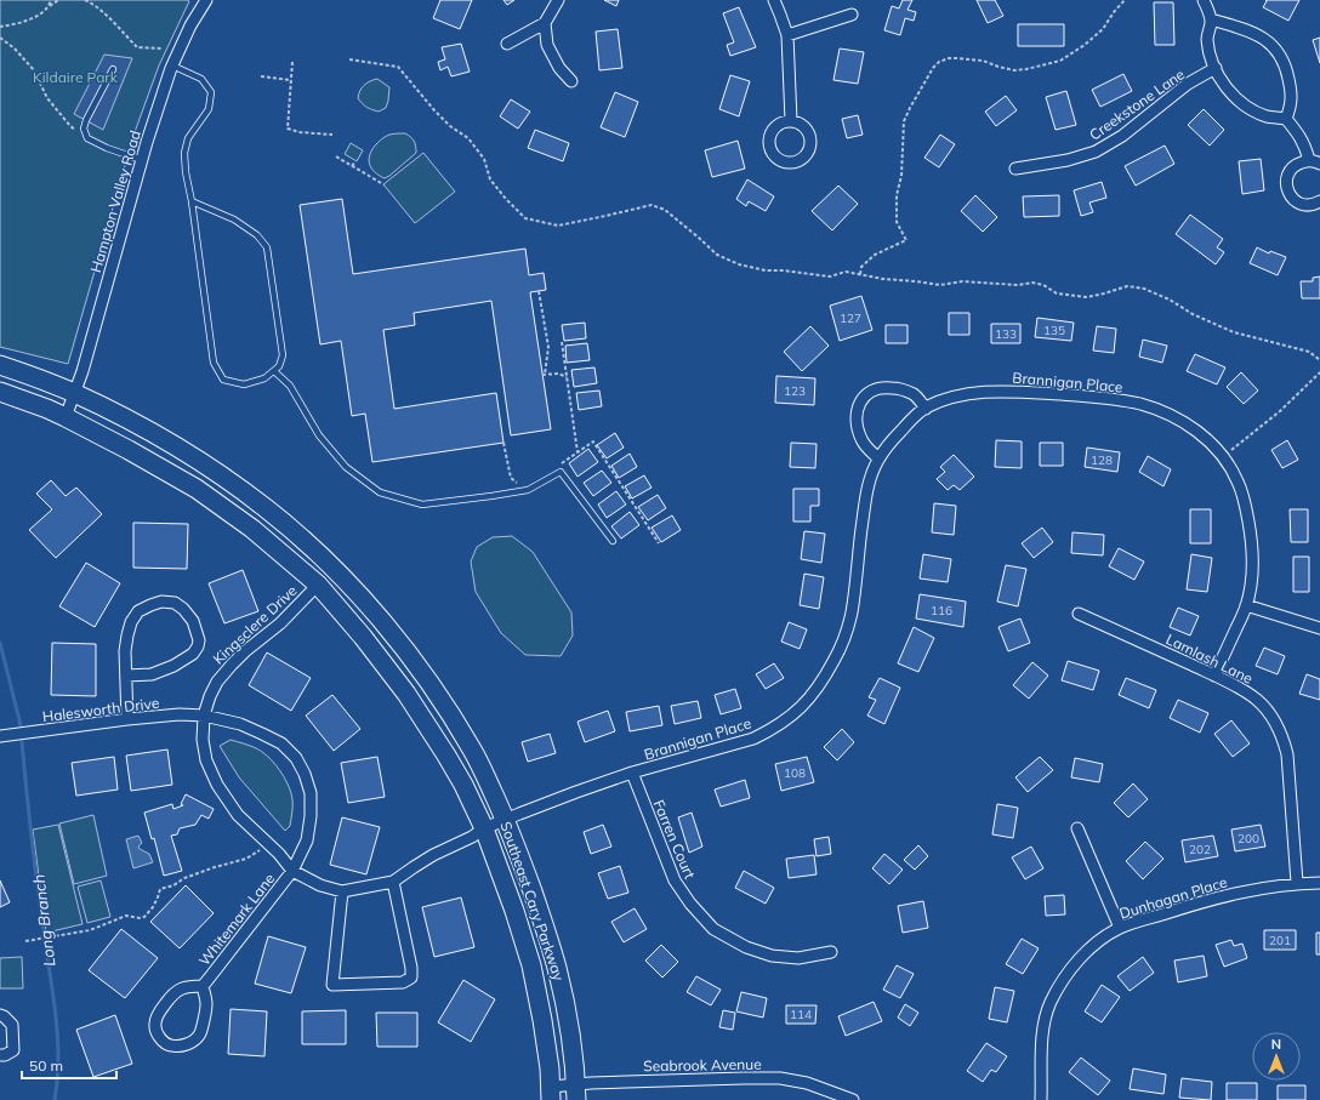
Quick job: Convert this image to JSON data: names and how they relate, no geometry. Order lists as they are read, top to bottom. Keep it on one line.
{"streets":{"main road":["Southeast Cary Parkway"],"street":["Creekstone Lane","Hampton Valley Road","Brannigan Place","Kingsclere Drive","Lamlash Lane","Halesworth Drive","Farren Court","Dunhagan Place","Whitemark Lane","Seabrook Avenue"]},"crossings":[["Hampton Valley Road","Southeast Cary Parkway"],["Brannigan Place","Kingsclere Drive"],["Brannigan Place","Lamlash Lane"],["Brannigan Place","Farren Court"],["Brannigan Place","Southeast Cary Parkway"],["Kingsclere Drive","Halesworth Drive"],["Kingsclere Drive","Southeast Cary Parkway"],["Kingsclere Drive","Whitemark Lane"],["Lamlash Lane","Dunhagan Place"],["Southeast Cary Parkway","Seabrook Avenue"]],"water":["Long Branch"],"parks":["Kildaire Park"],"house_numbers":["127","135","133","123","128","116","108","200","202","201","114"],"scale_bar":"50 m","north":"top"}
